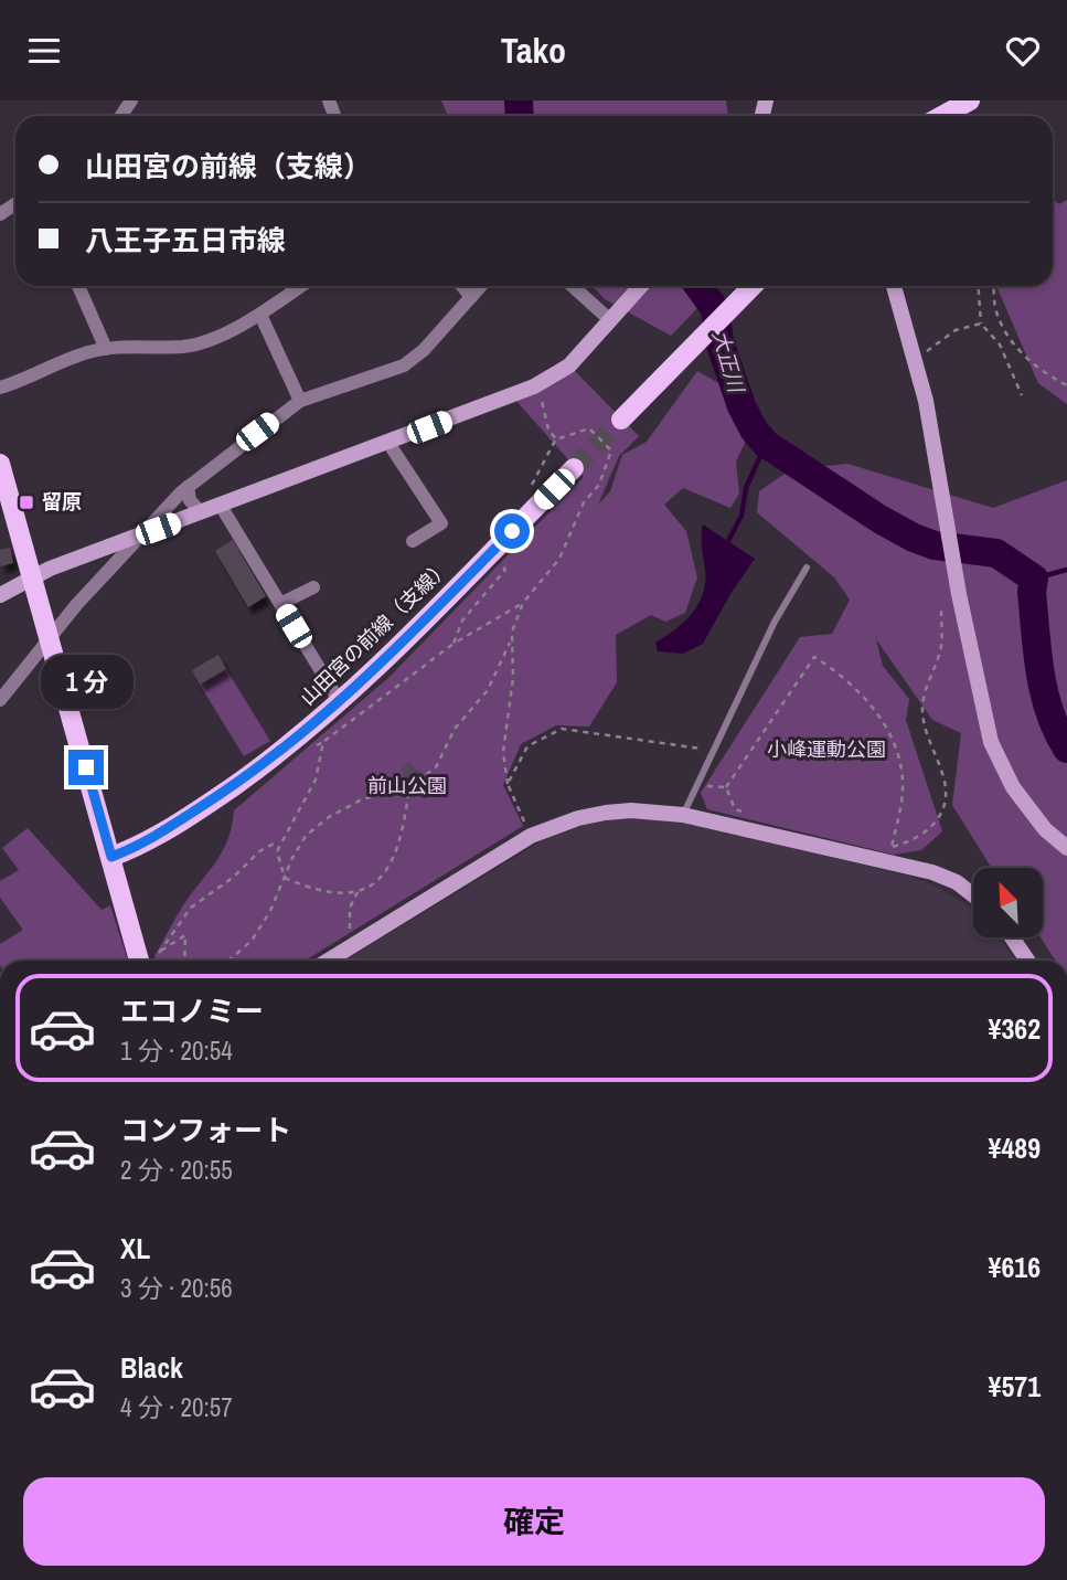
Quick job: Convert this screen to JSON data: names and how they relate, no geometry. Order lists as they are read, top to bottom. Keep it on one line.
{"streets":{"main road":["山田宮の前線（支線）"]},"water":["大正川"],"parks":["小峰運動公園","前山公園"],"places":{"transit":["留原"]},"north":"top left","page":{"header":"Tako","banner":["山田宮の前線（支線）","八王子五日市線"],"bubble":"1 分","list":[{"name":"エコノミー","note":"1 分 · 20:54","value":"¥362"},{"name":"コンフォート","note":"2 分 · 20:55","value":"¥489"},{"name":"XL","note":"3 分 · 20:56","value":"¥616"},{"name":"Black","note":"4 分 · 20:57","value":"¥571"}],"buttons":"確定"}}
